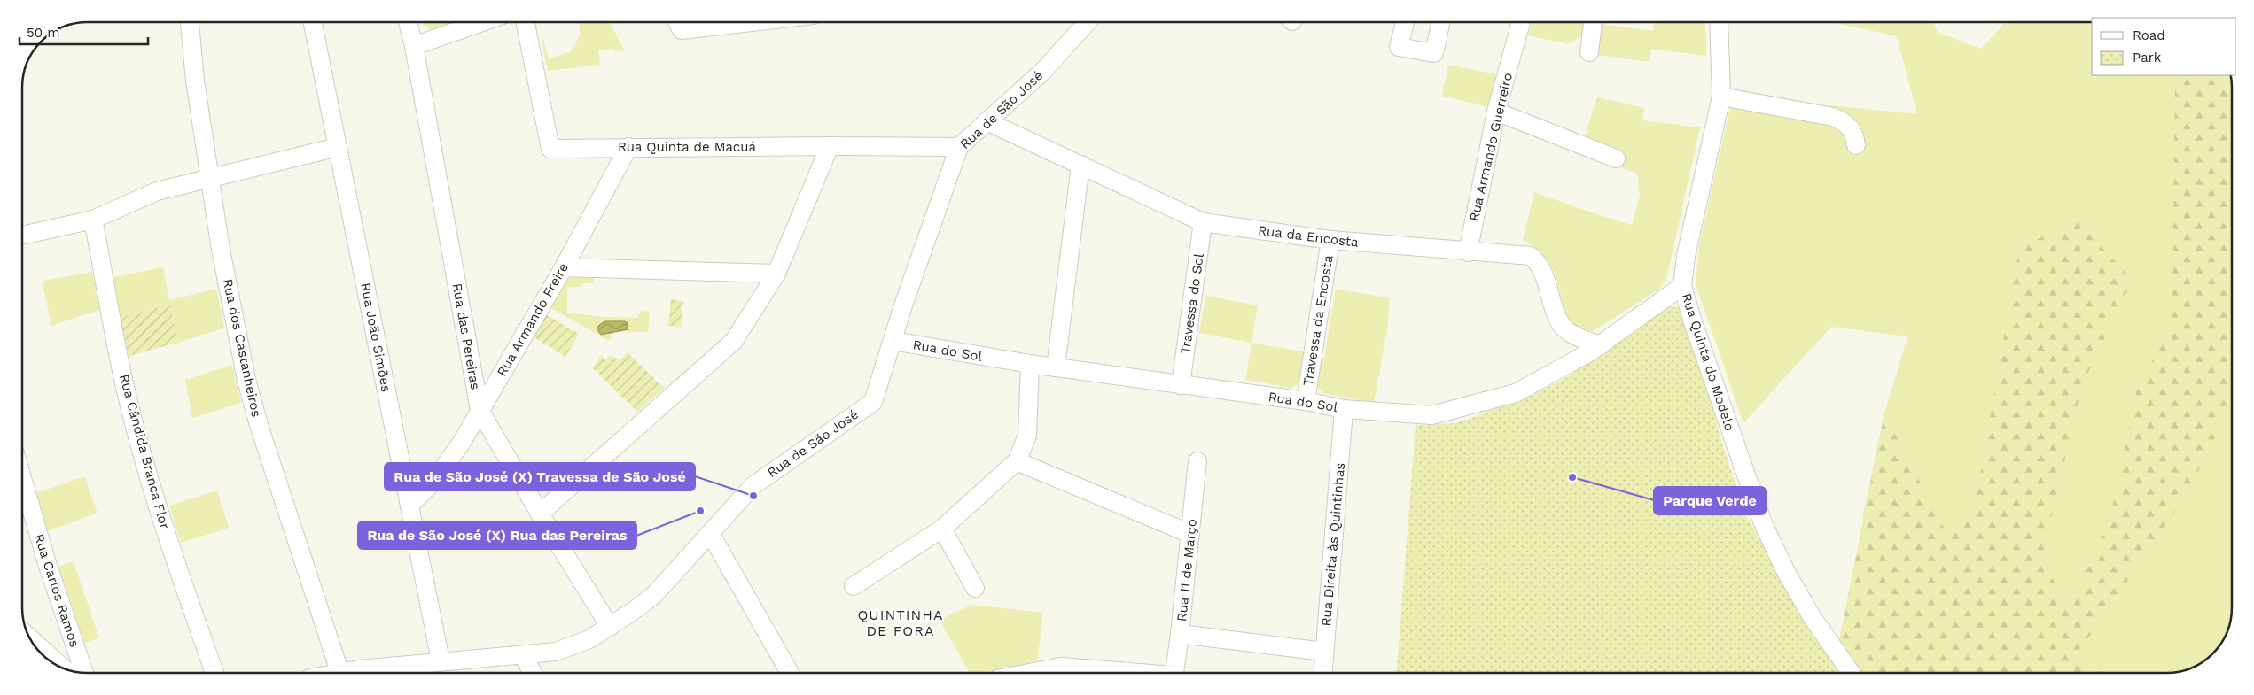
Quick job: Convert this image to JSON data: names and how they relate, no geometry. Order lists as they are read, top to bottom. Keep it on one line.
{"streets":{"street":["Rua de São José","Rua Quinta de Macuá","Rua Armando Guerreiro","Rua da Encosta","Travessa do Sol","Rua Armando Freire","Travessa da Encosta","Rua das Pereiras","Rua João Simões","Rua dos Castanheiros","Rua do Sol","Rua Quinta do Modelo","Rua Cândida Branca Flor","Rua Direita às Quintinhas","Rua 11 de Março","Rua Carlos Ramos"]},"crossings":[["Rua de São José","Rua Quinta de Macuá"],["Rua de São José","Rua da Encosta"],["Rua de São José","Rua das Pereiras"],["Rua de São José","Rua João Simões"],["Rua de São José","Rua dos Castanheiros"],["Rua de São José","Rua do Sol"],["Rua Quinta de Macuá","Rua Armando Freire"],["Rua Armando Guerreiro","Rua da Encosta"],["Rua da Encosta","Travessa do Sol"],["Rua da Encosta","Travessa da Encosta"],["Rua da Encosta","Rua do Sol"],["Travessa do Sol","Rua do Sol"],["Rua Armando Freire","Rua das Pereiras"],["Rua Armando Freire","Rua João Simões"],["Travessa da Encosta","Rua do Sol"],["Rua do Sol","Rua Quinta do Modelo"],["Rua do Sol","Rua Direita às Quintinhas"]],"districts":["QUINTINHA DE FORA"],"places":["Parque Verde","Rua de São José (X) Travessa de São José","Rua de São José (X) Rua das Pereiras"],"legend":["Road","Park"],"scale_bar":"50 m"}
